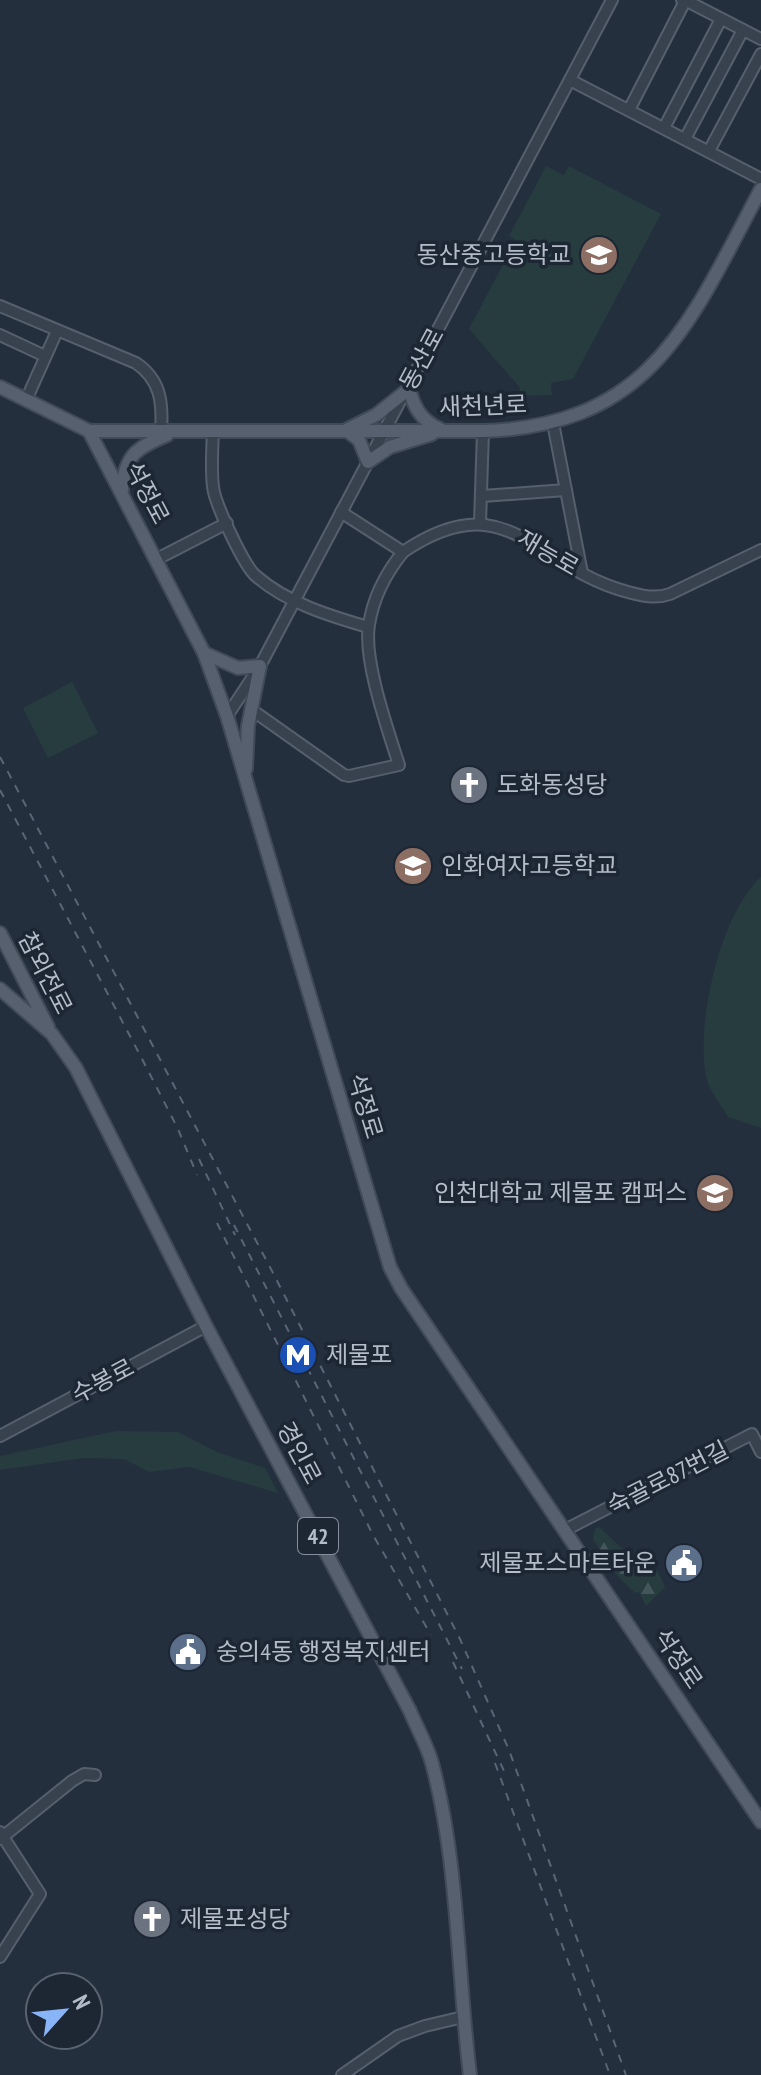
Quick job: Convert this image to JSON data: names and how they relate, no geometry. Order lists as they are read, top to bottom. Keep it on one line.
{"streets":{"main road":["새천년로","석정로","참외전로","경인로","42"],"street":["동산로","재능로","수봉로","숙골로87번길"]},"crossings":[["동산로","새천년로"],["동산로","석정로"],["새천년로","석정로"],["석정로","숙골로87번길"],["참외전로","경인로"],["수봉로","경인로"]],"places":{"school or university":["동산중고등학교","인화여자고등학교","인천대학교 제물포 캠퍼스"],"church":["도화동성당","제물포성당"],"metro station":["제물포"],"public building":["제물포스마트타운","숭의4동 행정복지센터"]},"north":"top right"}
